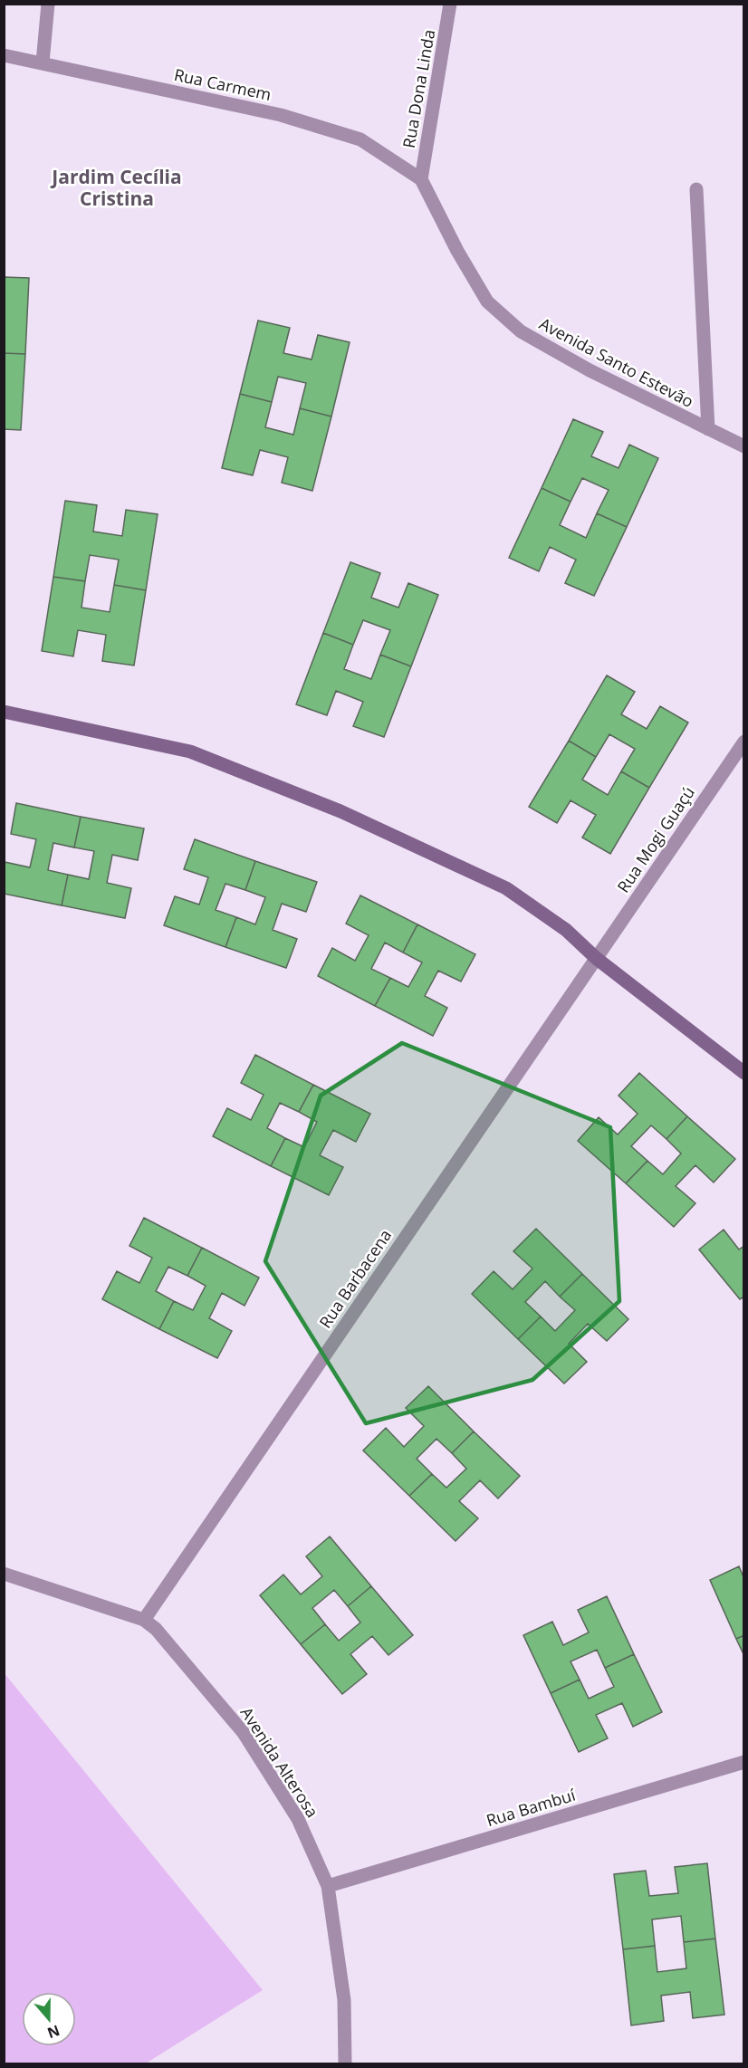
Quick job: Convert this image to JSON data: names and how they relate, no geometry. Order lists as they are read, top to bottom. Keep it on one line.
{"streets":{"street":["Rua Carmem","Rua Dona Linda","Avenida Santo Estevão","Rua Mogi Guaçú","Rua Barbacena","Avenida Alterosa","Rua Bambuí"]},"crossings":[["Rua Carmem","Rua Dona Linda"],["Rua Carmem","Avenida Santo Estevão"],["Rua Dona Linda","Avenida Santo Estevão"],["Rua Mogi Guaçú","Rua Barbacena"],["Rua Barbacena","Avenida Alterosa"],["Avenida Alterosa","Rua Bambuí"]],"districts":["Jardim Cecília Cristina"],"north":"bottom"}
